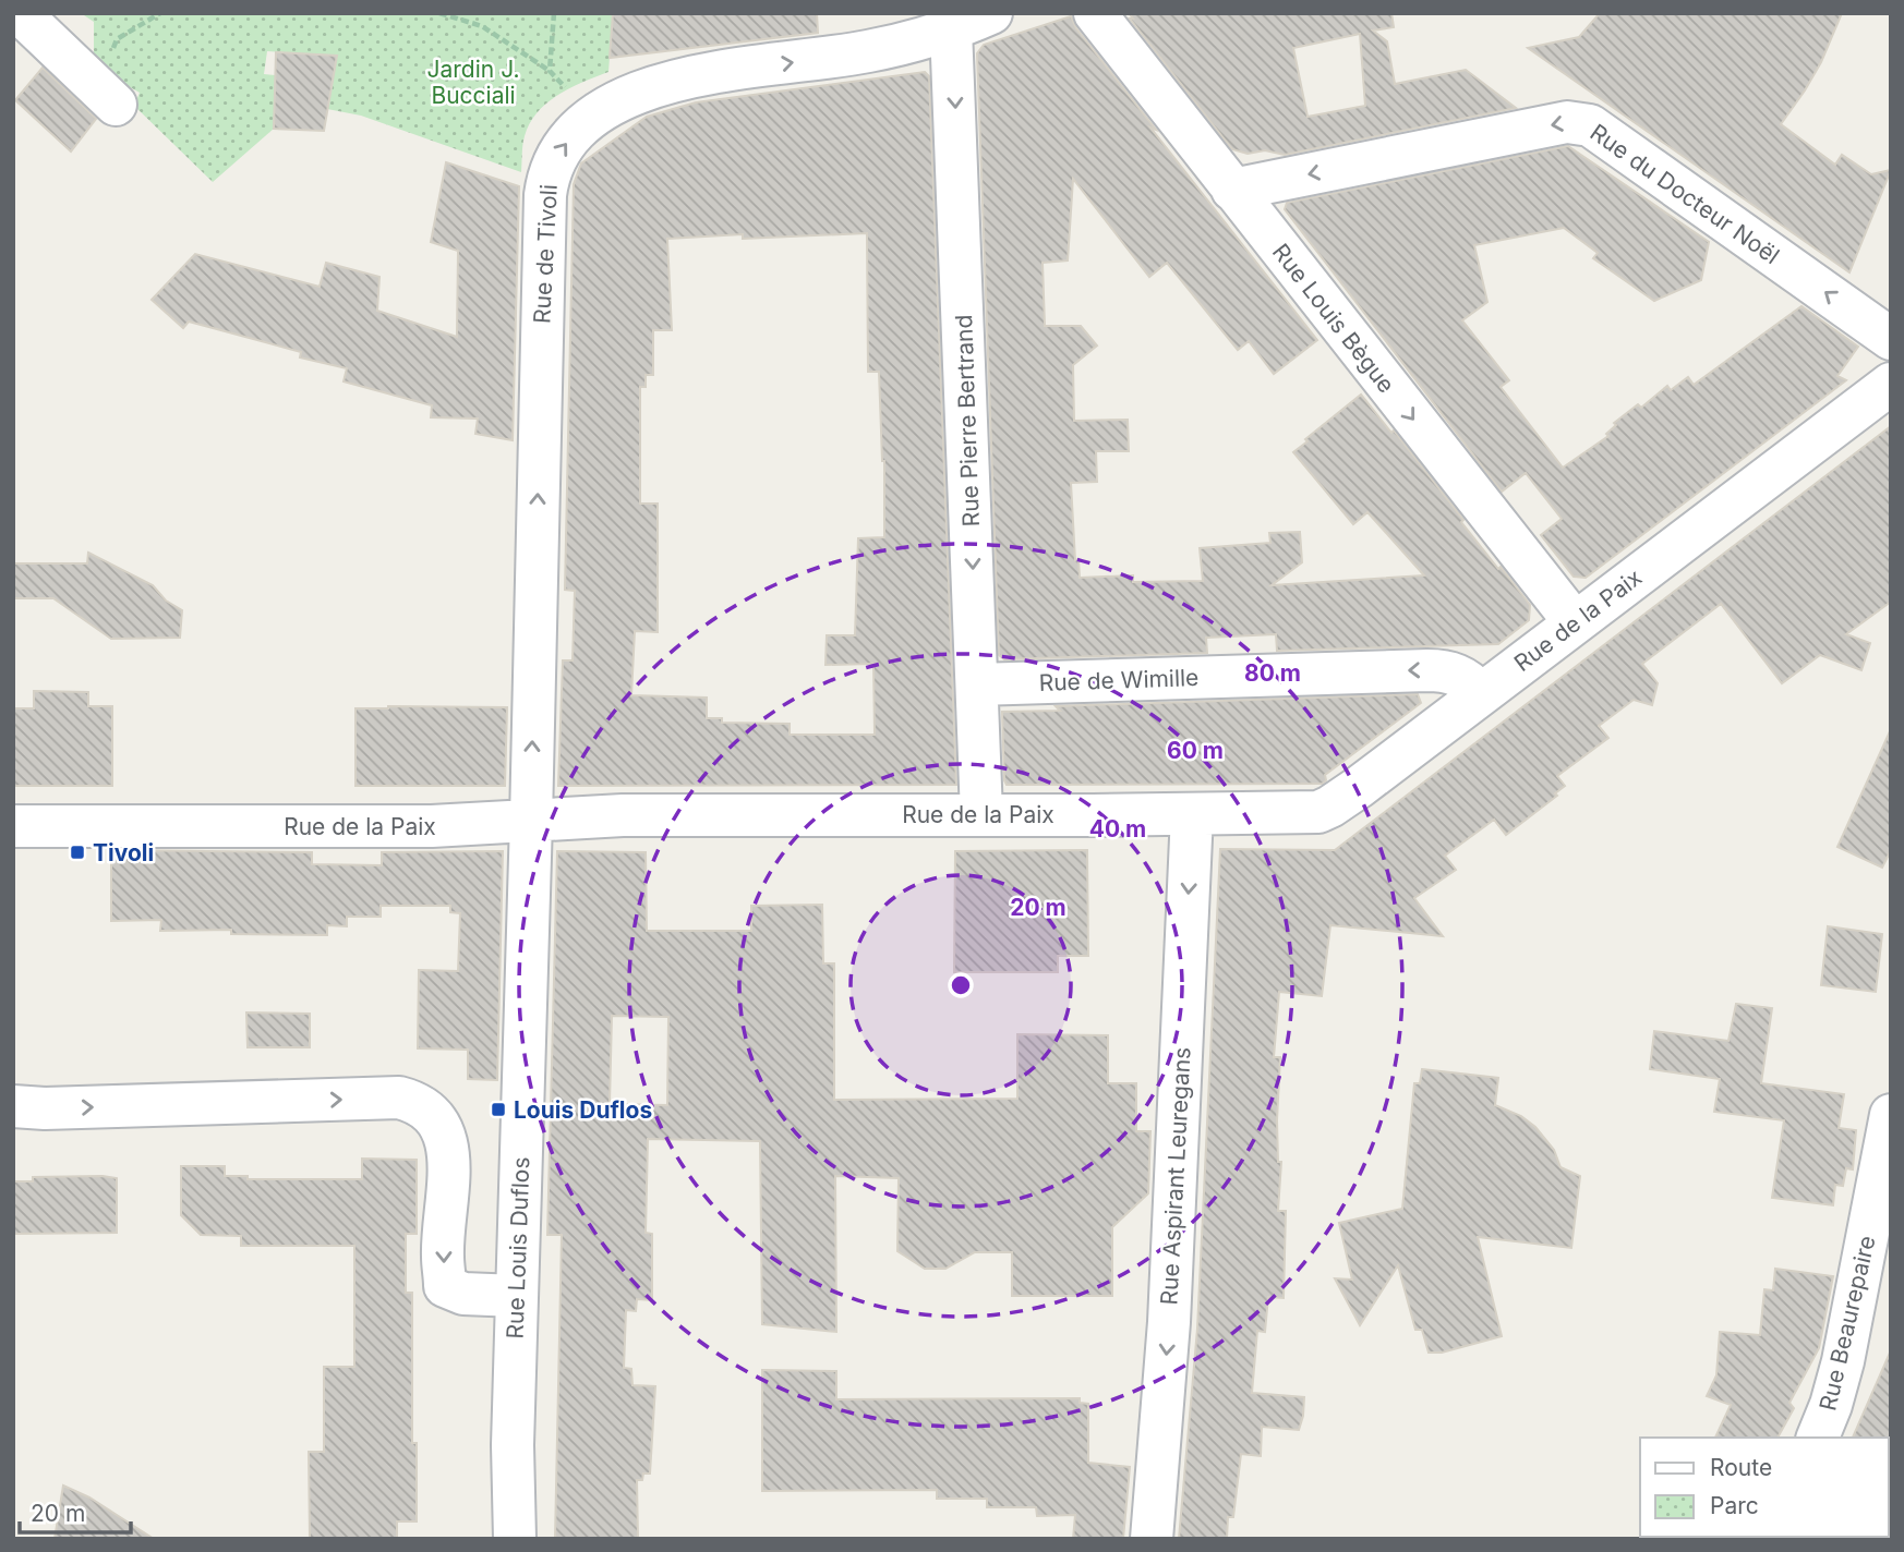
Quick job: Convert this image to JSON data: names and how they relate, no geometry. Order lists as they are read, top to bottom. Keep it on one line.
{"streets":{"street":["Rue du Docteur Noël","Rue de Tivoli","Rue Louis Bègue","Rue Pierre Bertrand","Rue de la Paix","Rue de Wimille","Rue Aspirant Leuregans","Rue Louis Duflos","Rue Beaurepaire"]},"crossings":[["Rue du Docteur Noël","Rue Louis Bègue"],["Rue de Tivoli","Rue Pierre Bertrand"],["Rue de Tivoli","Rue de la Paix"],["Rue de Tivoli","Rue Louis Duflos"],["Rue Louis Bègue","Rue de la Paix"],["Rue Pierre Bertrand","Rue de la Paix"],["Rue Pierre Bertrand","Rue de Wimille"],["Rue de la Paix","Rue de Wimille"],["Rue de la Paix","Rue Aspirant Leuregans"],["Rue de la Paix","Rue Louis Duflos"]],"one_way":["Rue du Docteur Noël","Rue de Tivoli","Rue Louis Bègue","Rue Pierre Bertrand","Rue de Wimille","Rue Aspirant Leuregans"],"parks":["Jardin J. Bucciali"],"places":{"transit":["Tivoli","Louis Duflos"]},"legend":["Route","Parc"],"scale_bar":"20 m","rings":["80 m","60 m","40 m","20 m"]}
